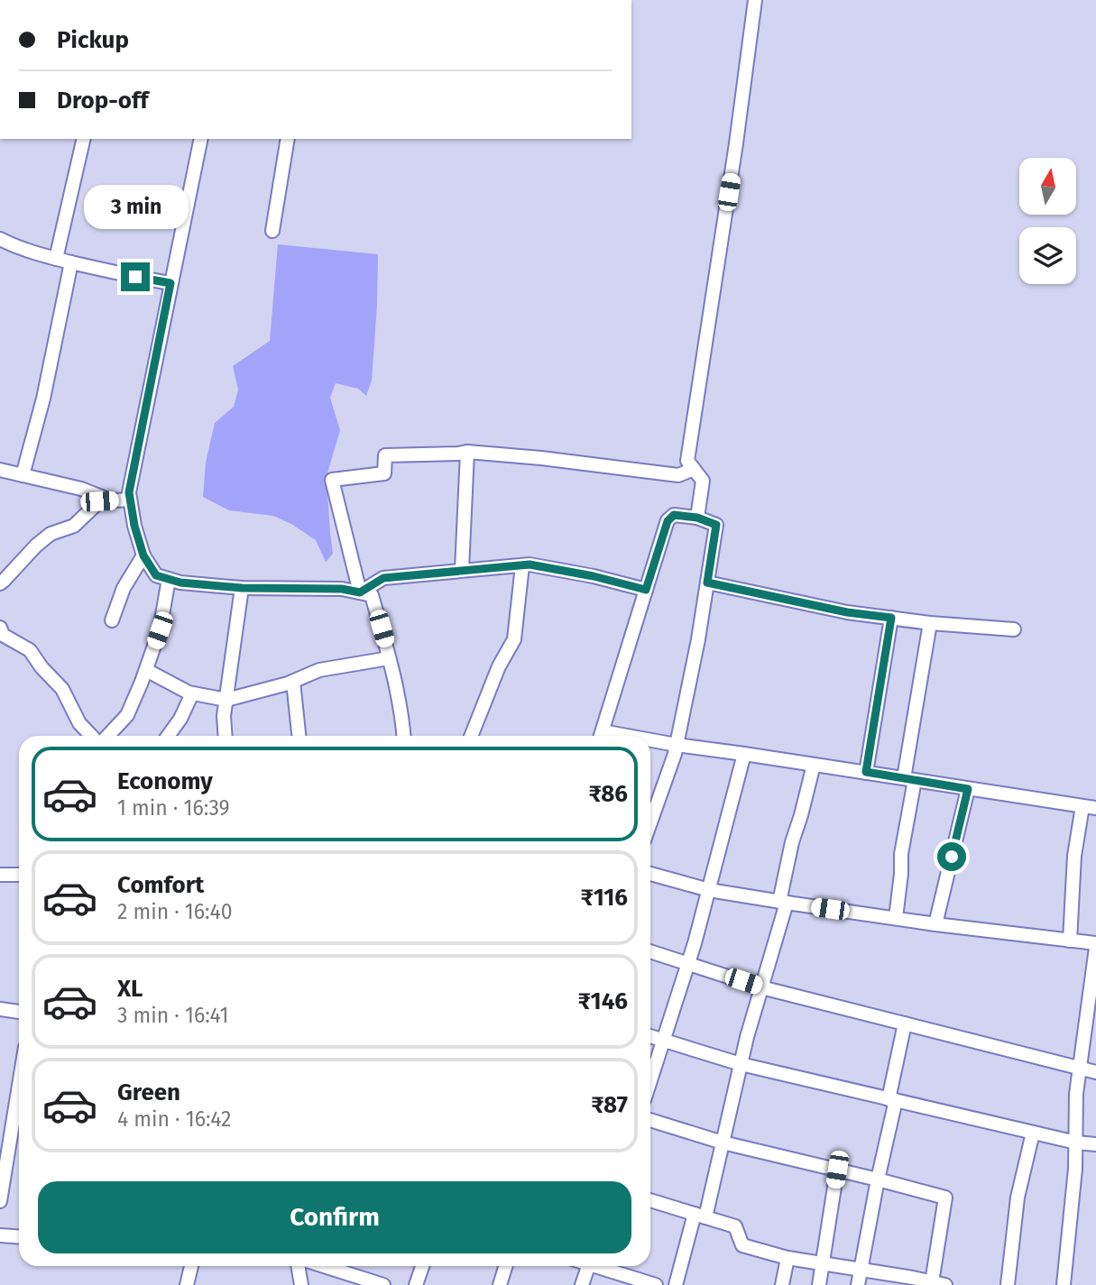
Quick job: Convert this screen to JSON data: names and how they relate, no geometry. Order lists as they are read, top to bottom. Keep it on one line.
{"north":"top","page":{"banner":["Pickup","Drop-off"],"bubble":"3 min","list":[{"name":"Economy","note":"1 min · 16:39","value":"₹86"},{"name":"Comfort","note":"2 min · 16:40","value":"₹116"},{"name":"XL","note":"3 min · 16:41","value":"₹146"},{"name":"Green","note":"4 min · 16:42","value":"₹87"}],"buttons":"Confirm"}}
